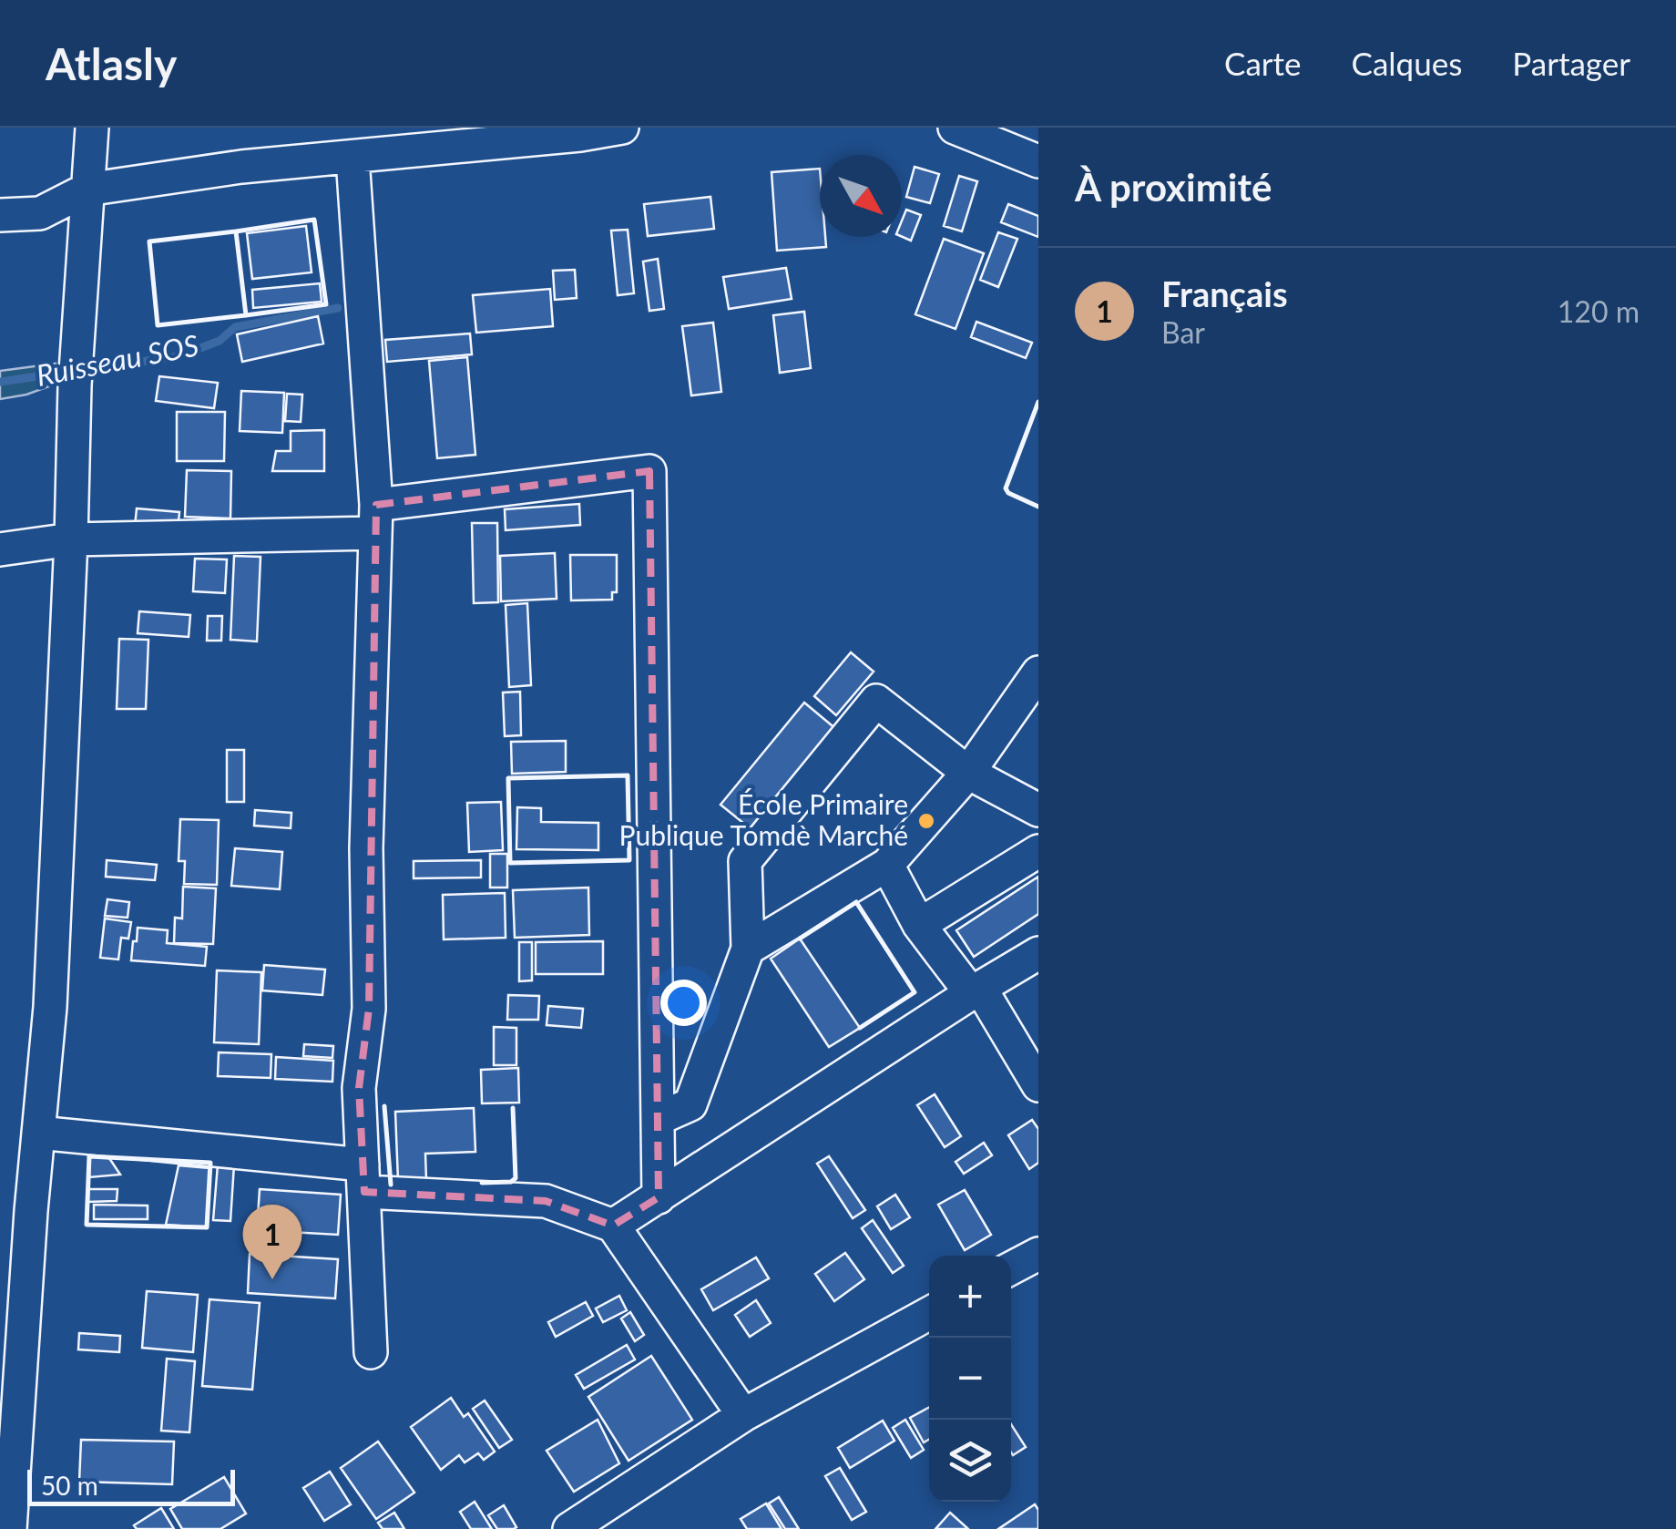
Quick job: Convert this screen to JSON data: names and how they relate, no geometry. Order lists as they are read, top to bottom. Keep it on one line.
{"water":["Ruisseau SOS"],"places":["École Primaire Publique Tomdè Marché"],"scale_bar":"50 m","north":"bottom right","page":{"header":"Atlasly","nav":["Carte","Calques","Partager"],"heading":"À proximité","list":[{"mark":"1","name":"Français","note":"Bar","value":"120 m"}],"pins":"1","map_buttons":["+","−"],"scale":"50 m"}}
